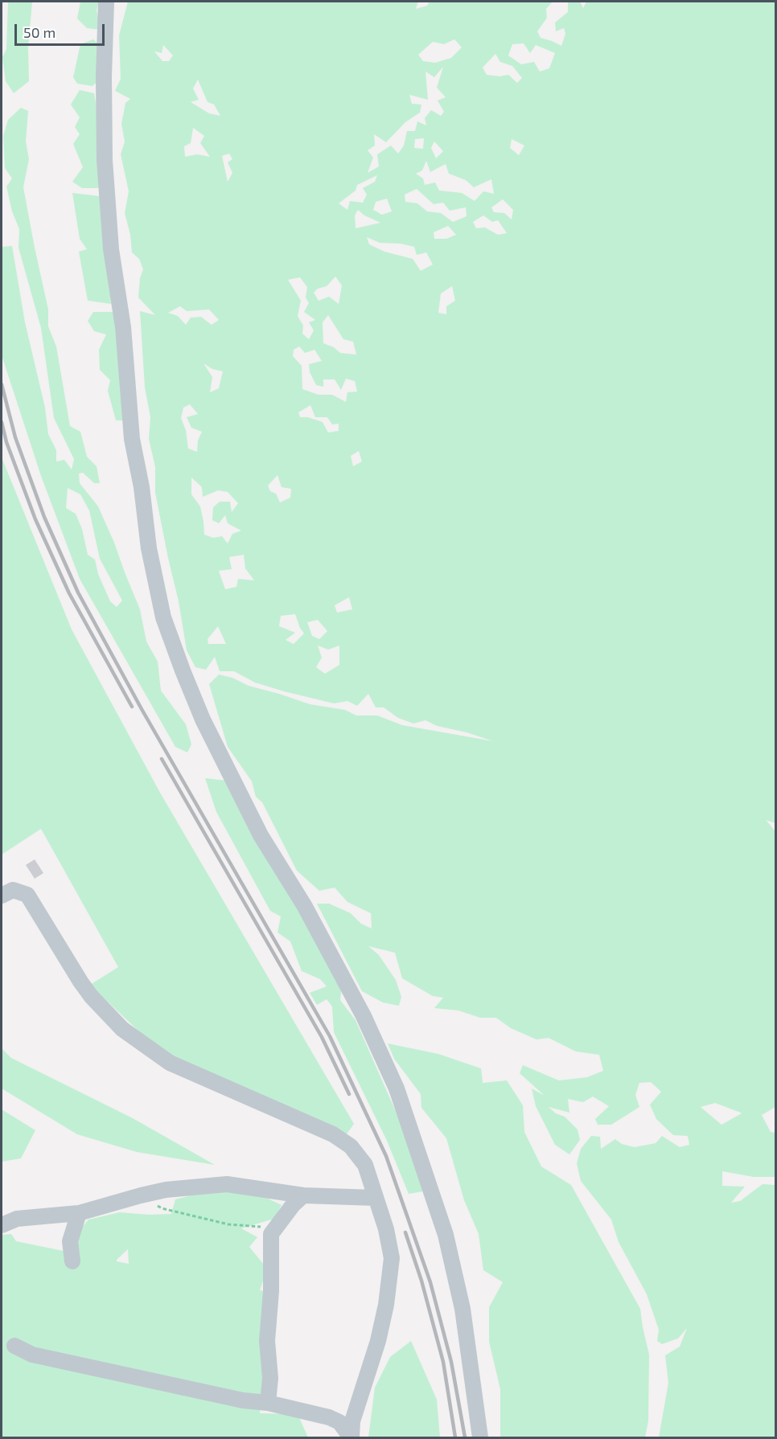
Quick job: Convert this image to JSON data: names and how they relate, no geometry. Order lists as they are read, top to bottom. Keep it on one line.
{"scale_bar":"50 m"}
